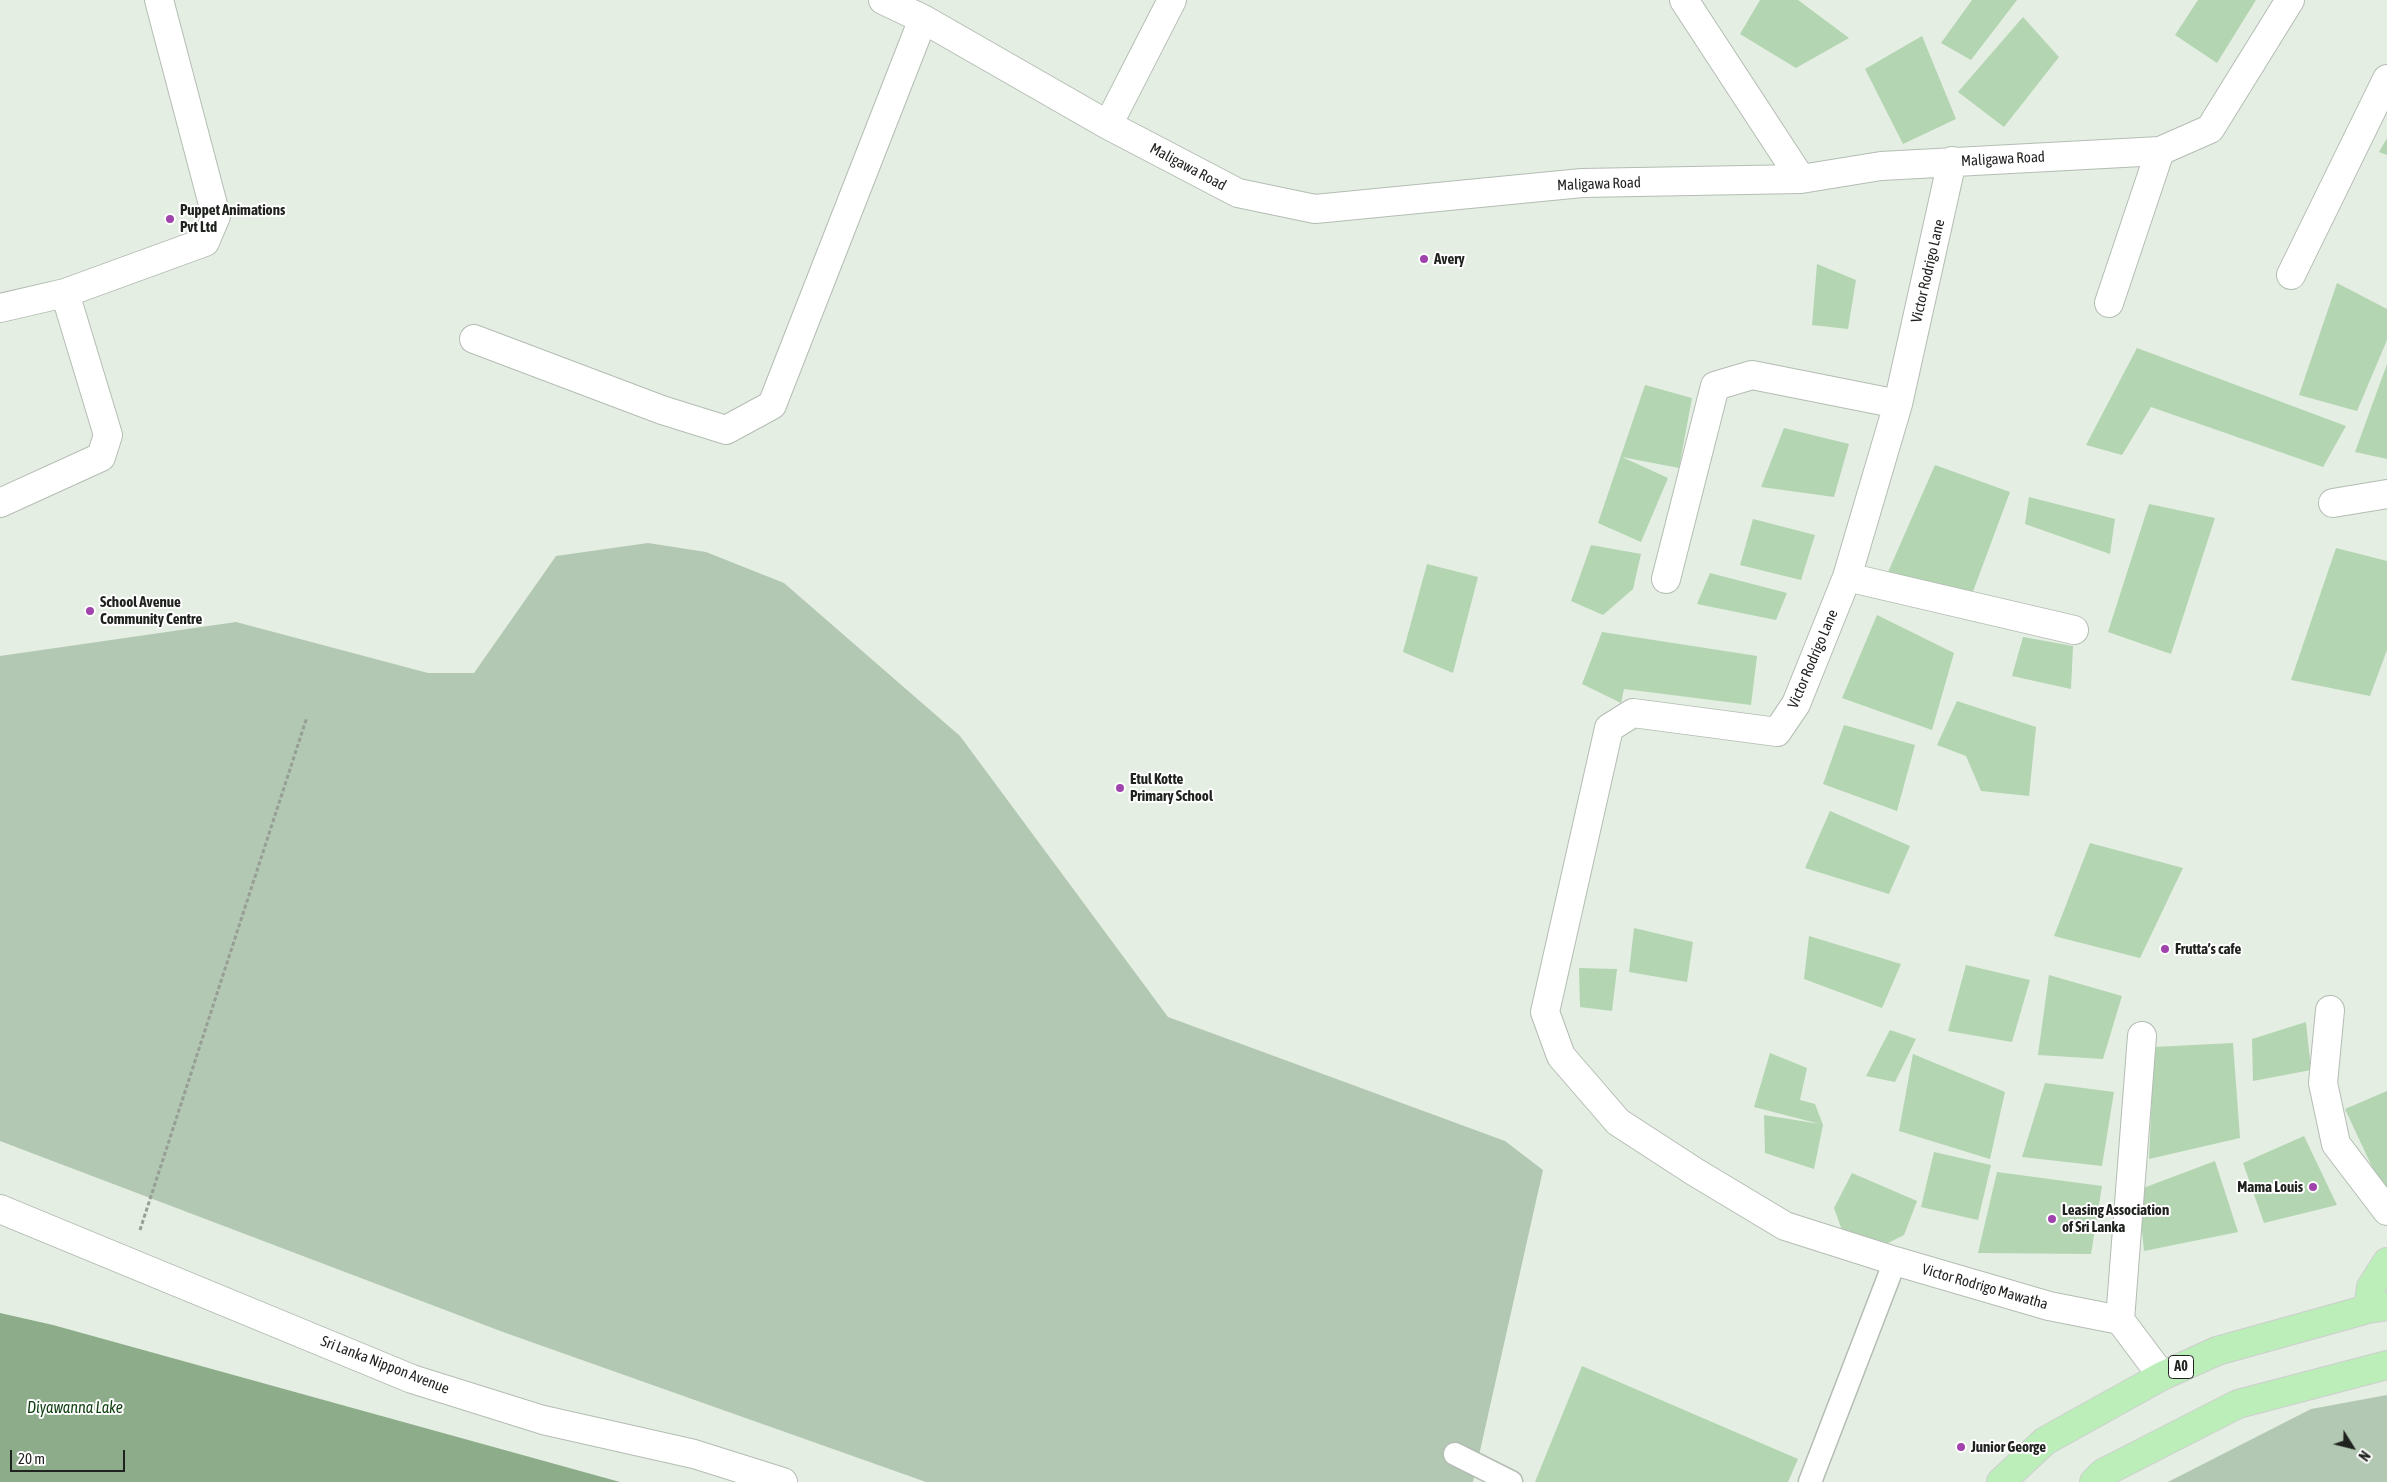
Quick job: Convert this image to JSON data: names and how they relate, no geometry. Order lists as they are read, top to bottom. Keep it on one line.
{"streets":{"highway":["A0"],"street":["Maligawa Road","Victor Rodrigo Lane","Victor Rodrigo Mawatha","Sri Lanka Nippon Avenue"]},"crossings":[["Maligawa Road","Victor Rodrigo Lane"],["Victor Rodrigo Lane","Victor Rodrigo Mawatha"]],"water":["Diyawanna Lake"],"places":["Puppet Animations Pvt Ltd","Avery","School Avenue Community Centre","Etul Kotte Primary School","Frutta’s cafe","Mama Louis","Leasing Association of Sri Lanka","Junior George"],"scale_bar":"20 m","north":"bottom right"}
